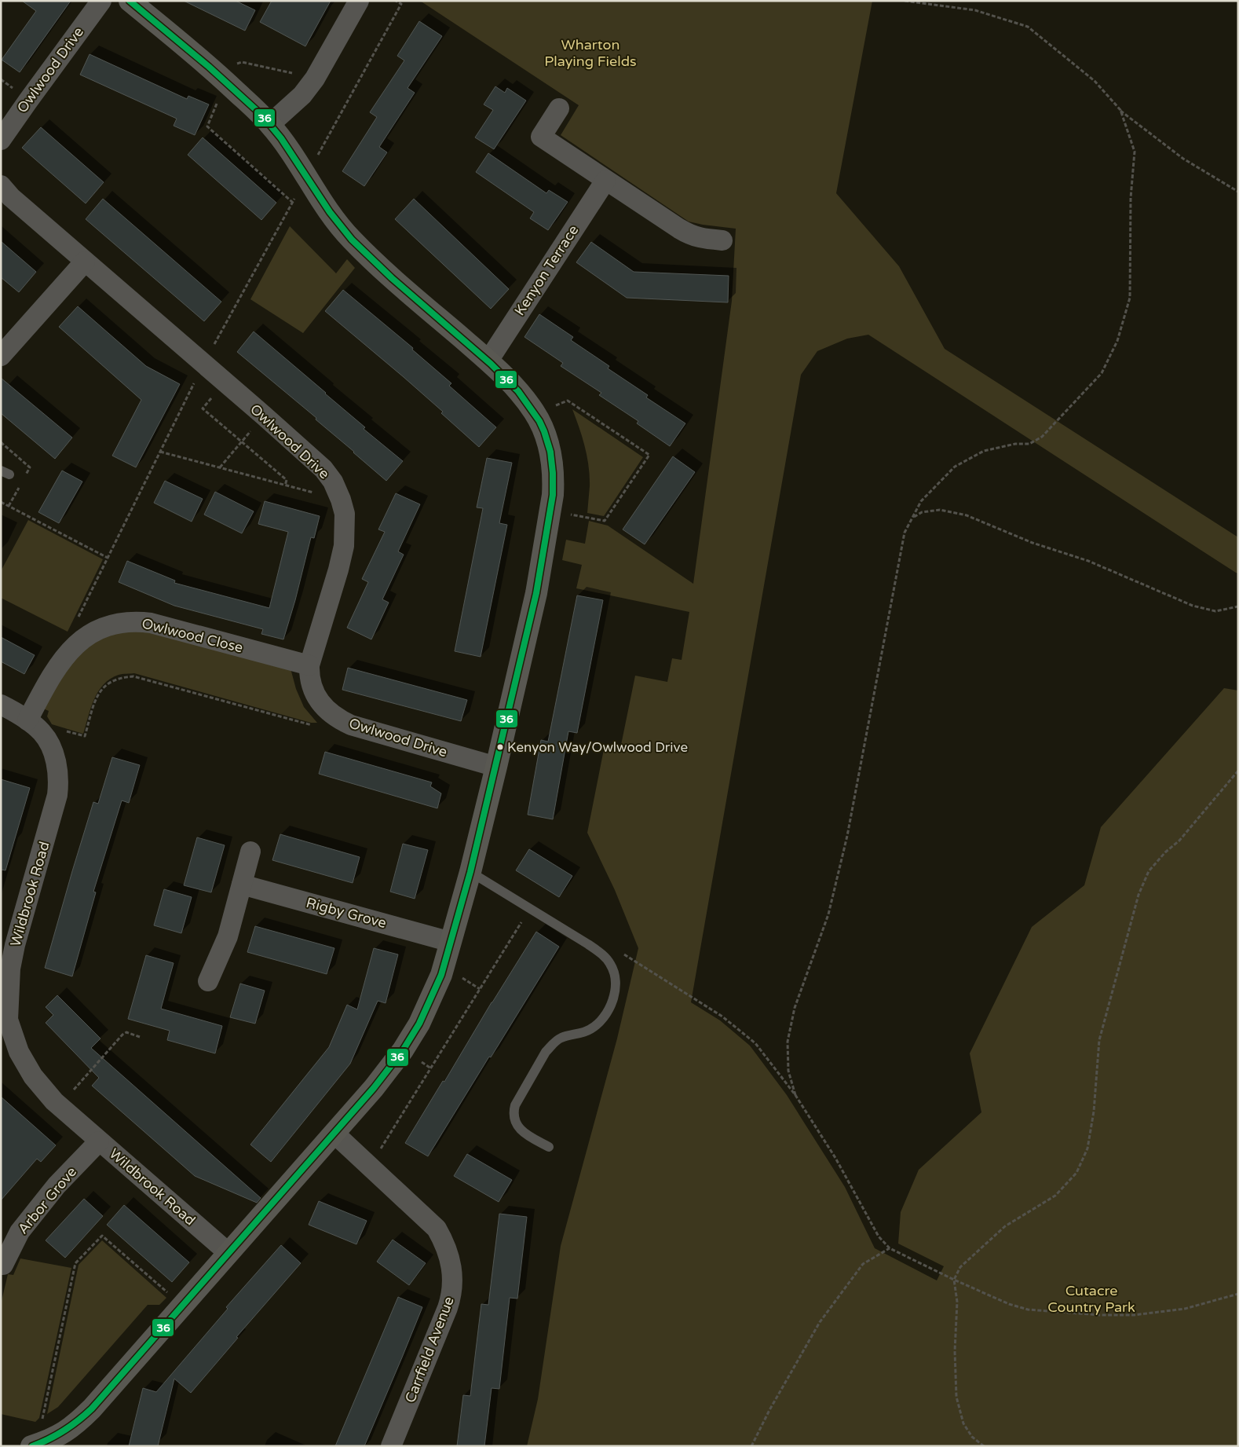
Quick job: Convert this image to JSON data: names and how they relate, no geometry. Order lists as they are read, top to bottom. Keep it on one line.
{"streets":{"street":["Owlwood Drive","Kenyon Terrace","Owlwood Close","Wildbrook Road","Rigby Grove","Arbor Grove","Carrfield Avenue"]},"crossings":[["Owlwood Drive","Owlwood Close"],["Owlwood Close","Wildbrook Road"],["Wildbrook Road","Arbor Grove"]],"parks":["Wharton Playing Fields","Cutacre Country Park"],"places":["Kenyon Way/Owlwood Drive"],"lines":["transit line 36"]}
